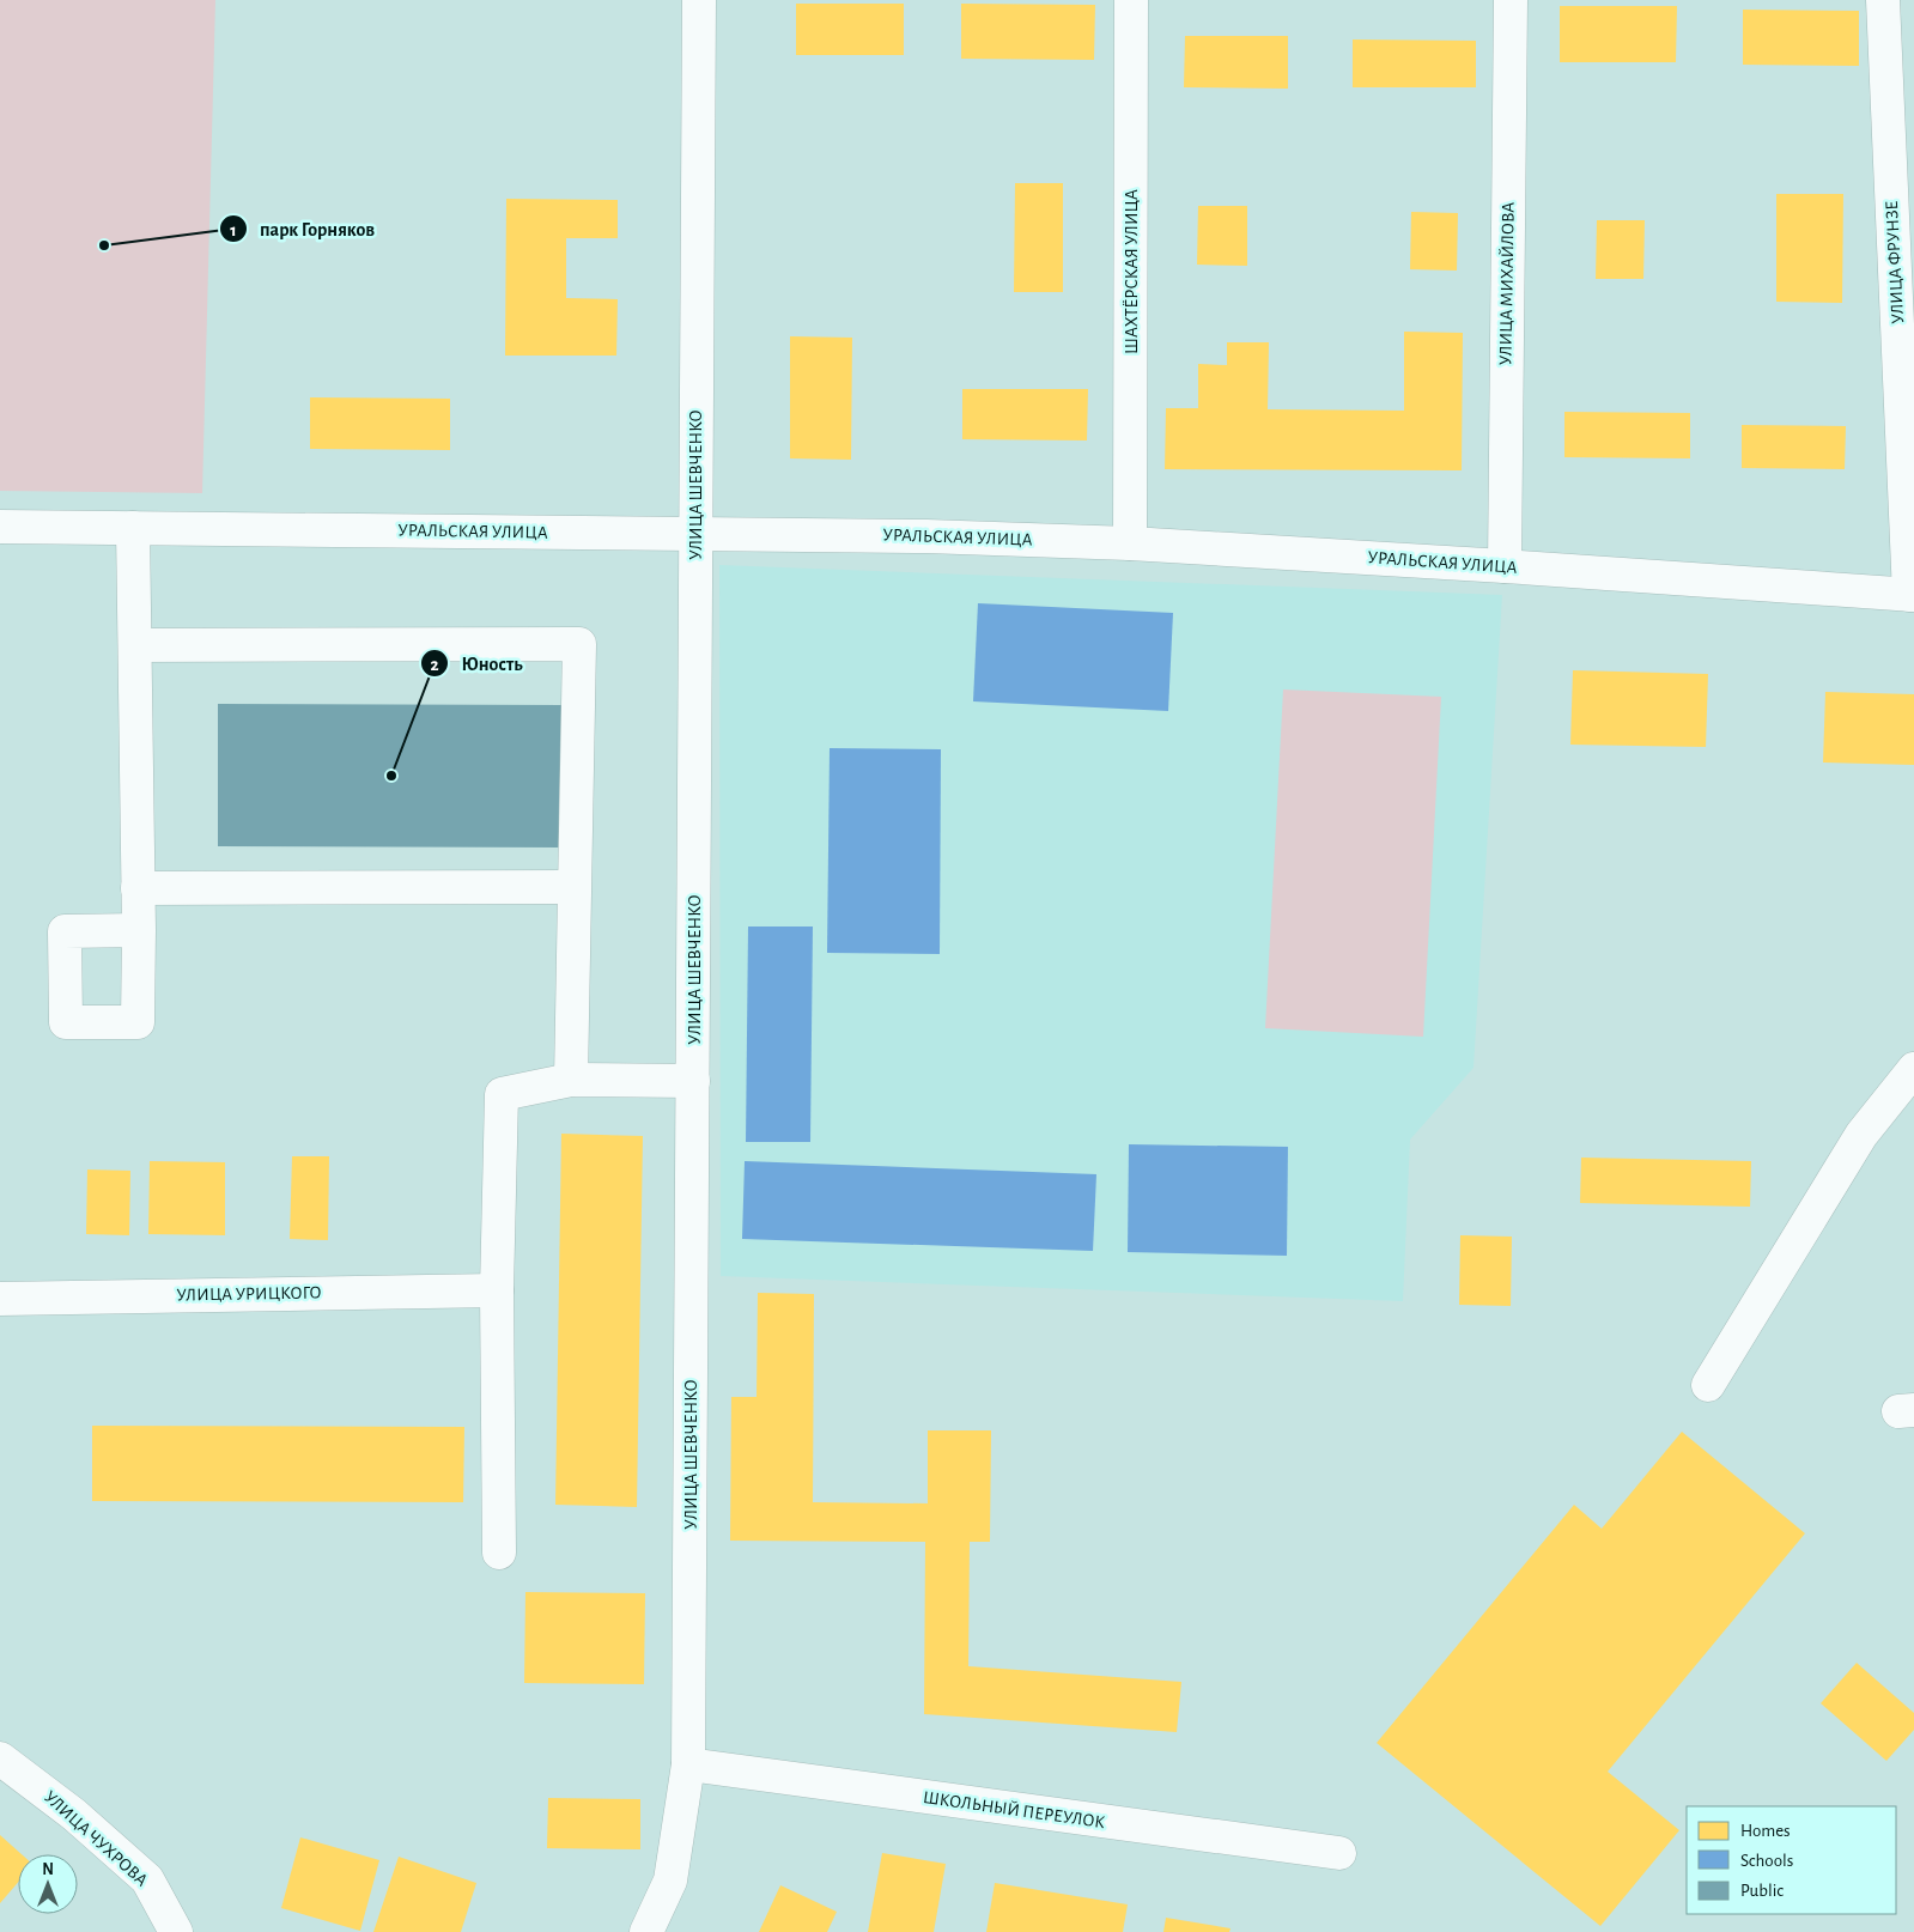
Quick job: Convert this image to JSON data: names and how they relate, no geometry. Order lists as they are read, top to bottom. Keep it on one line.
{"streets":{"street":["УЛИЦА ФРУНЗЕ","ШАХТЁРСКАЯ УЛИЦА","УЛИЦА МИХАЙЛОВА","УЛИЦА ШЕВЧЕНКО","УРАЛЬСКАЯ УЛИЦА","УЛИЦА УРИЦКОГО","ШКОЛЬНЫЙ ПЕРЕУЛОК","УЛИЦА ЧУХРОВА"]},"crossings":[["УЛИЦА ФРУНЗЕ","УРАЛЬСКАЯ УЛИЦА"],["ШАХТЁРСКАЯ УЛИЦА","УРАЛЬСКАЯ УЛИЦА"],["УЛИЦА МИХАЙЛОВА","УРАЛЬСКАЯ УЛИЦА"],["УЛИЦА ШЕВЧЕНКО","УРАЛЬСКАЯ УЛИЦА"],["УЛИЦА ШЕВЧЕНКО","ШКОЛЬНЫЙ ПЕРЕУЛОК"]],"places":["парк Горняков","Юность"],"legend":["Homes","Schools","Public"],"north":"top"}
